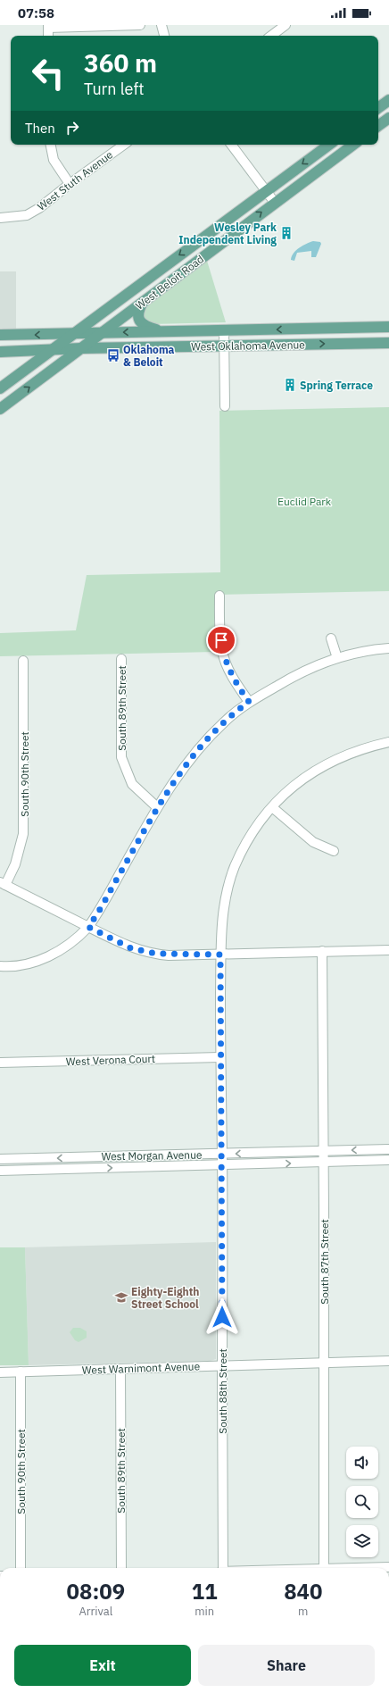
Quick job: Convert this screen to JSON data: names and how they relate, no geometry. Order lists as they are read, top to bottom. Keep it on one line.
{"streets":{"main road":["West Beloit Road","West Oklahoma Avenue"],"street":["West Stuth Avenue","South 89th Street","South 90th Street","West Verona Court","West Morgan Avenue","South 87th Street","West Warnimont Avenue","South 88th Street"]},"crossings":[["West Beloit Road","West Oklahoma Avenue"],["South 89th Street","West Warnimont Avenue"],["South 90th Street","West Warnimont Avenue"],["West Verona Court","South 88th Street"],["West Morgan Avenue","South 87th Street"],["West Morgan Avenue","South 88th Street"],["South 87th Street","West Warnimont Avenue"],["West Warnimont Avenue","South 88th Street"]],"parks":["Euclid Park"],"places":{"building":["Wesley Park Independent Living","Spring Terrace"],"bus stop":["Oklahoma & Beloit"],"school or university":["Eighty-Eighth Street School"]},"page":{"status":"07:58","turn":["360 m","Turn left"],"then":"Then","eta":["08:09","Arrival","11","min","840","m"],"buttons":["Exit","Share"]}}
